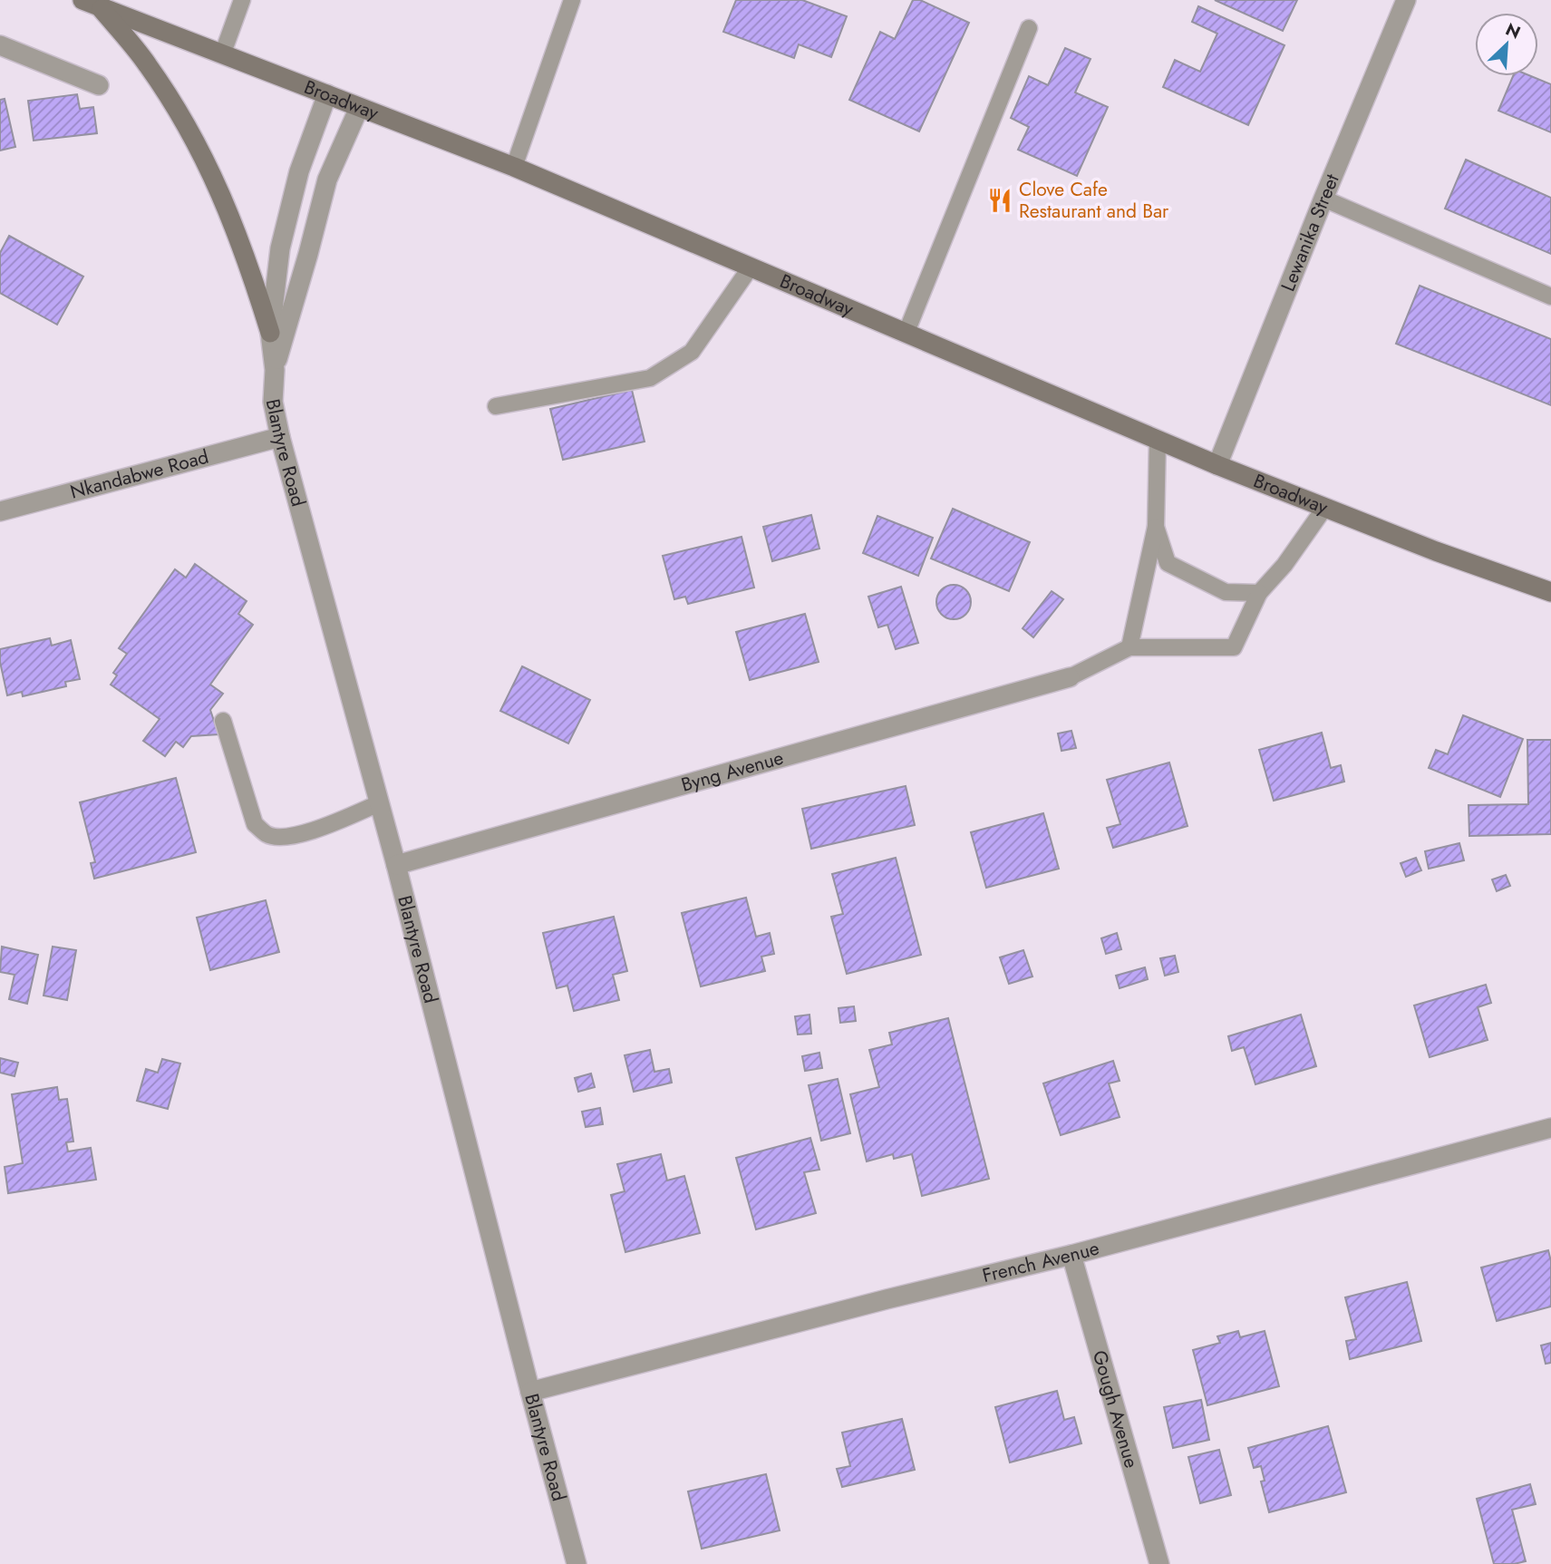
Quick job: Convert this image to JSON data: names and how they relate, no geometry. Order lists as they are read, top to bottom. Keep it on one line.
{"streets":{"main road":["Broadway"],"street":["Lewanika Street","Blantyre Road","Nkandabwe Road","Byng Avenue","French Avenue","Gough Avenue"]},"crossings":[["Broadway","Lewanika Street"],["Broadway","Blantyre Road"],["Blantyre Road","Nkandabwe Road"],["Blantyre Road","Byng Avenue"],["Blantyre Road","French Avenue"],["French Avenue","Gough Avenue"]],"places":{"restaurant":["Clove Cafe Restaurant and Bar"]},"north":"top right"}
